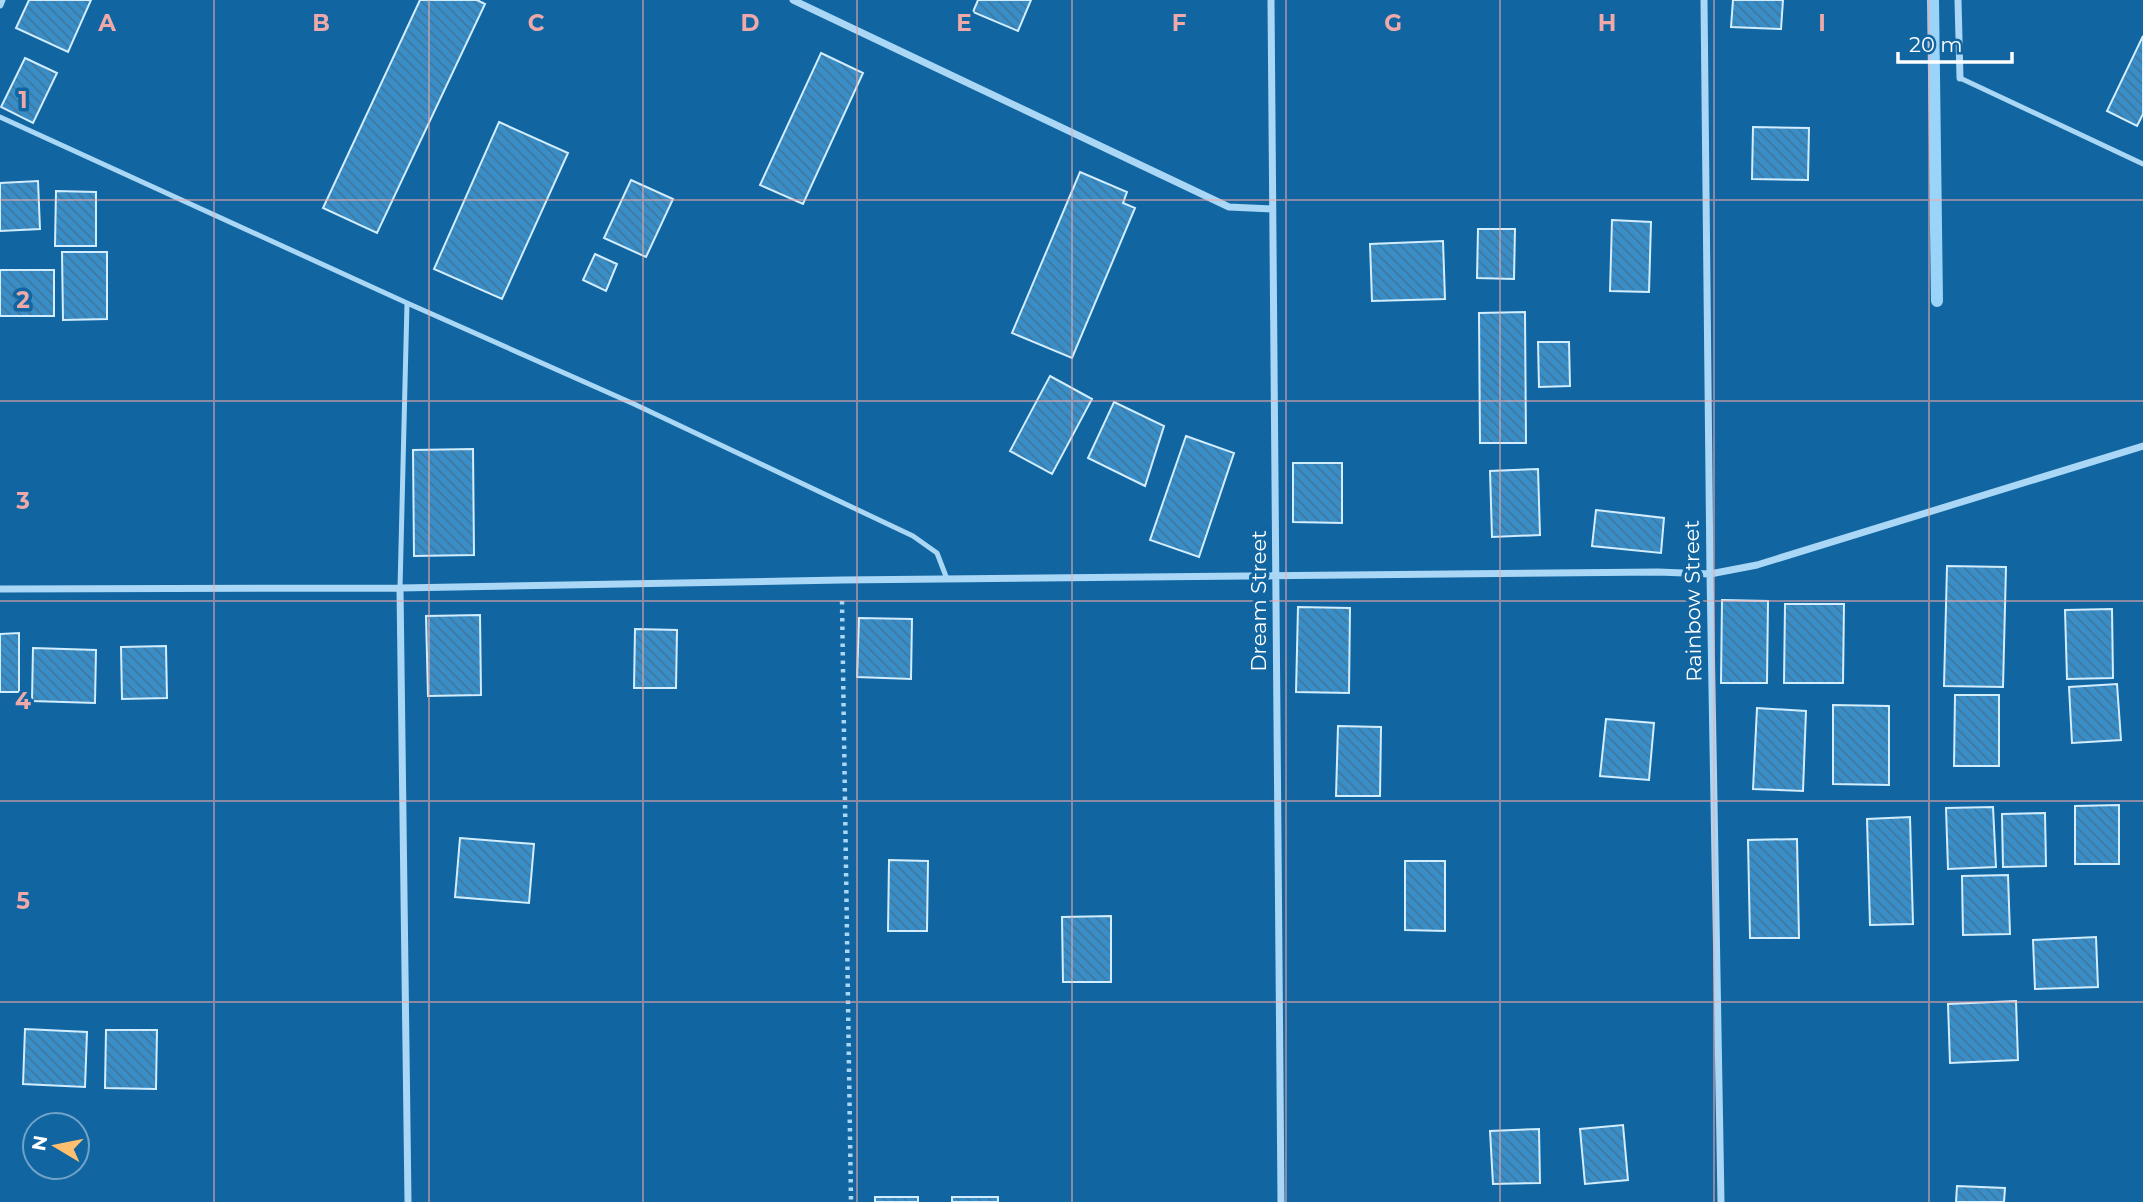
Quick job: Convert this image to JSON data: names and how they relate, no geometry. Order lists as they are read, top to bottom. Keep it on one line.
{"streets":{"street":["Dream Street","Rainbow Street"]},"scale_bar":"20 m","north":"left","grid":{"columns":["A","B","C","D","E","F","G","H","I"],"rows":["1","2","3","4","5"]}}
